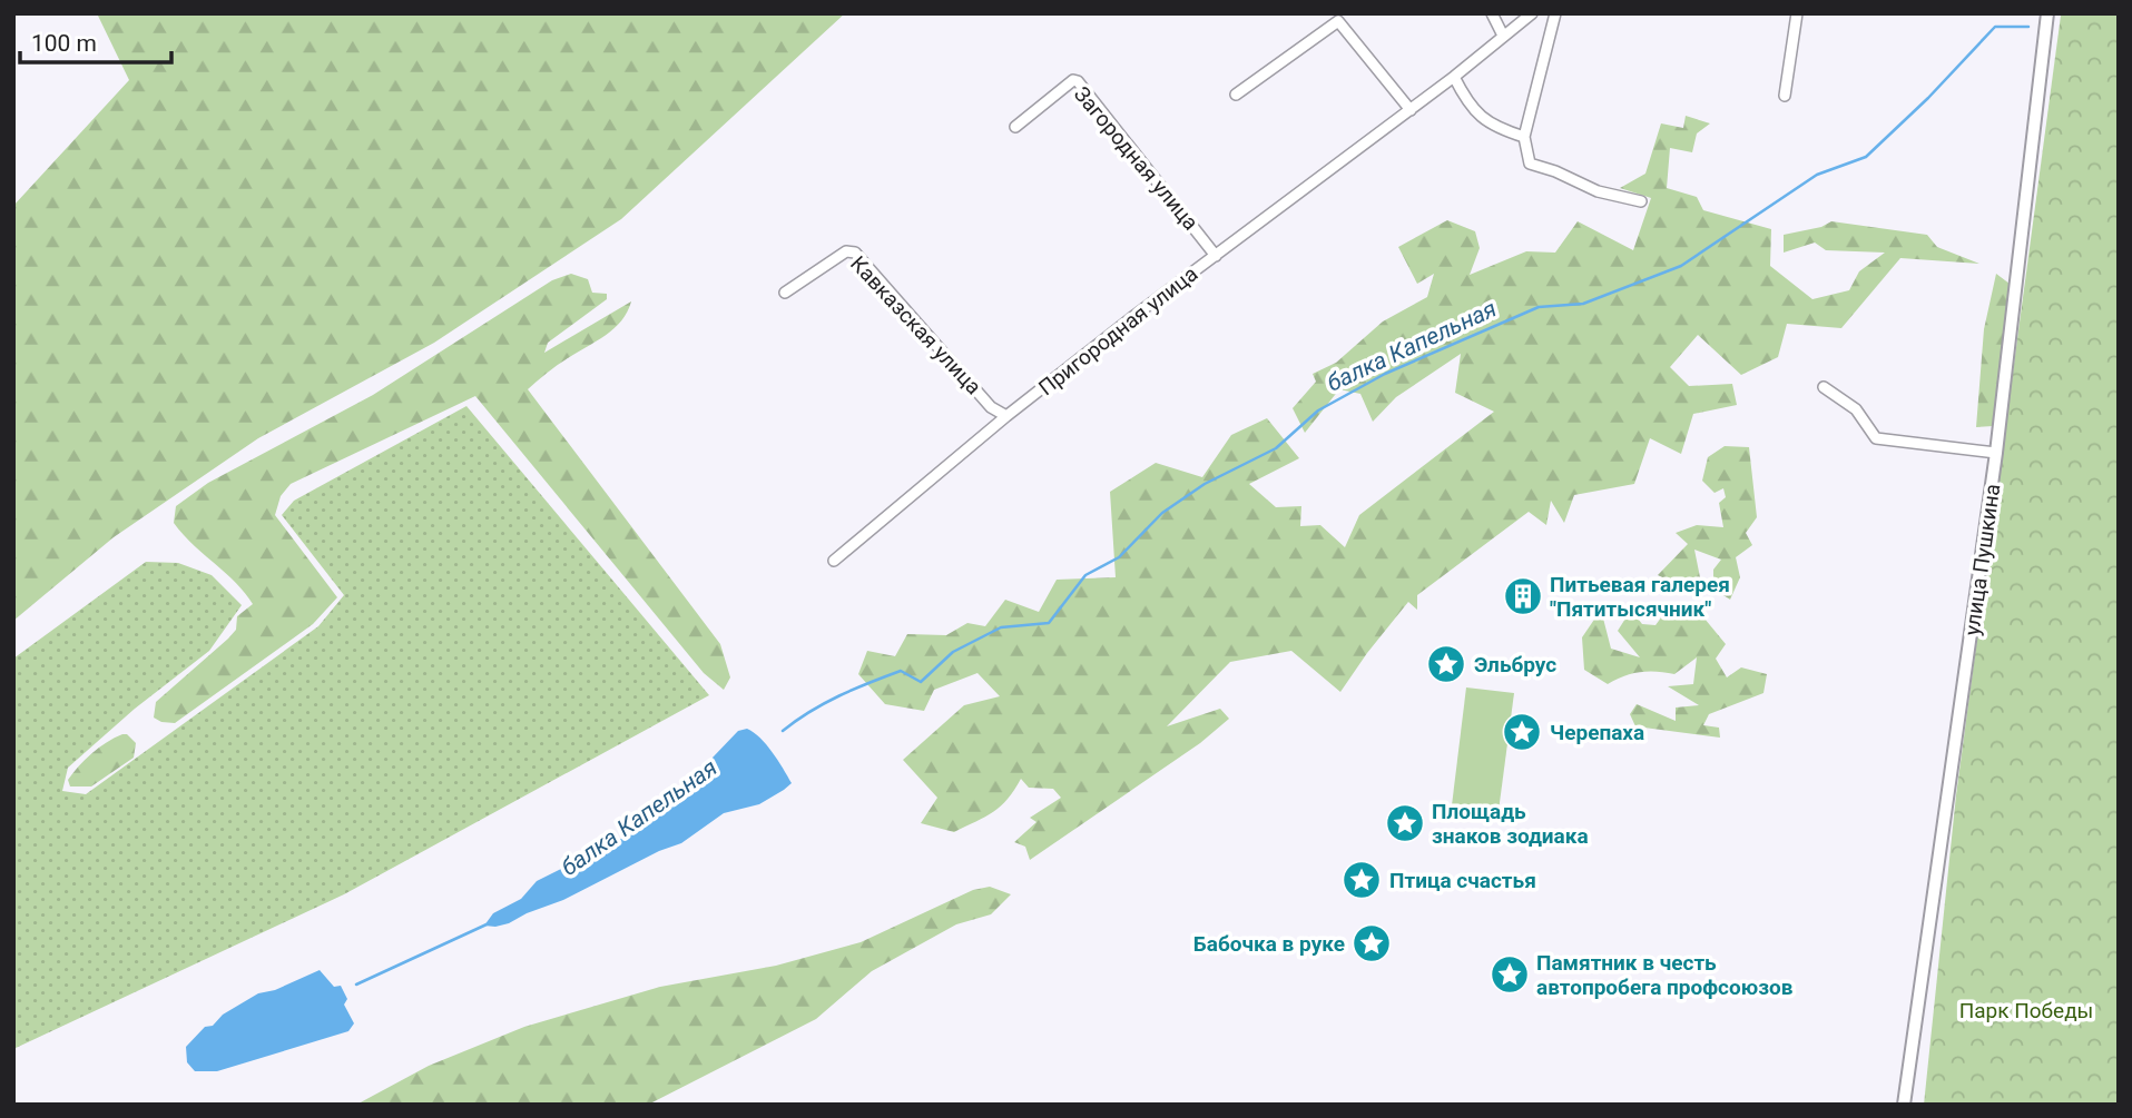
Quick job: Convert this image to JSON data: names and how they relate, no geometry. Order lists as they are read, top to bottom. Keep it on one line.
{"streets":{"street":["Загородная улица","Кавказская улица","Пригородная улица","улица Пушкина"]},"crossings":[["Загородная улица","Пригородная улица"],["Кавказская улица","Пригородная улица"]],"water":["балка Капельная"],"parks":["Парк Победы"],"places":{"building":["Питьевая галерея \"Пятитысячник\""],"place":["Эльбрус","Черепаха","Площадь знаков зодиака","Птица счастья","Бабочка в руке","Памятник в честь автопробега профсоюзов"]},"scale_bar":"100 m"}
